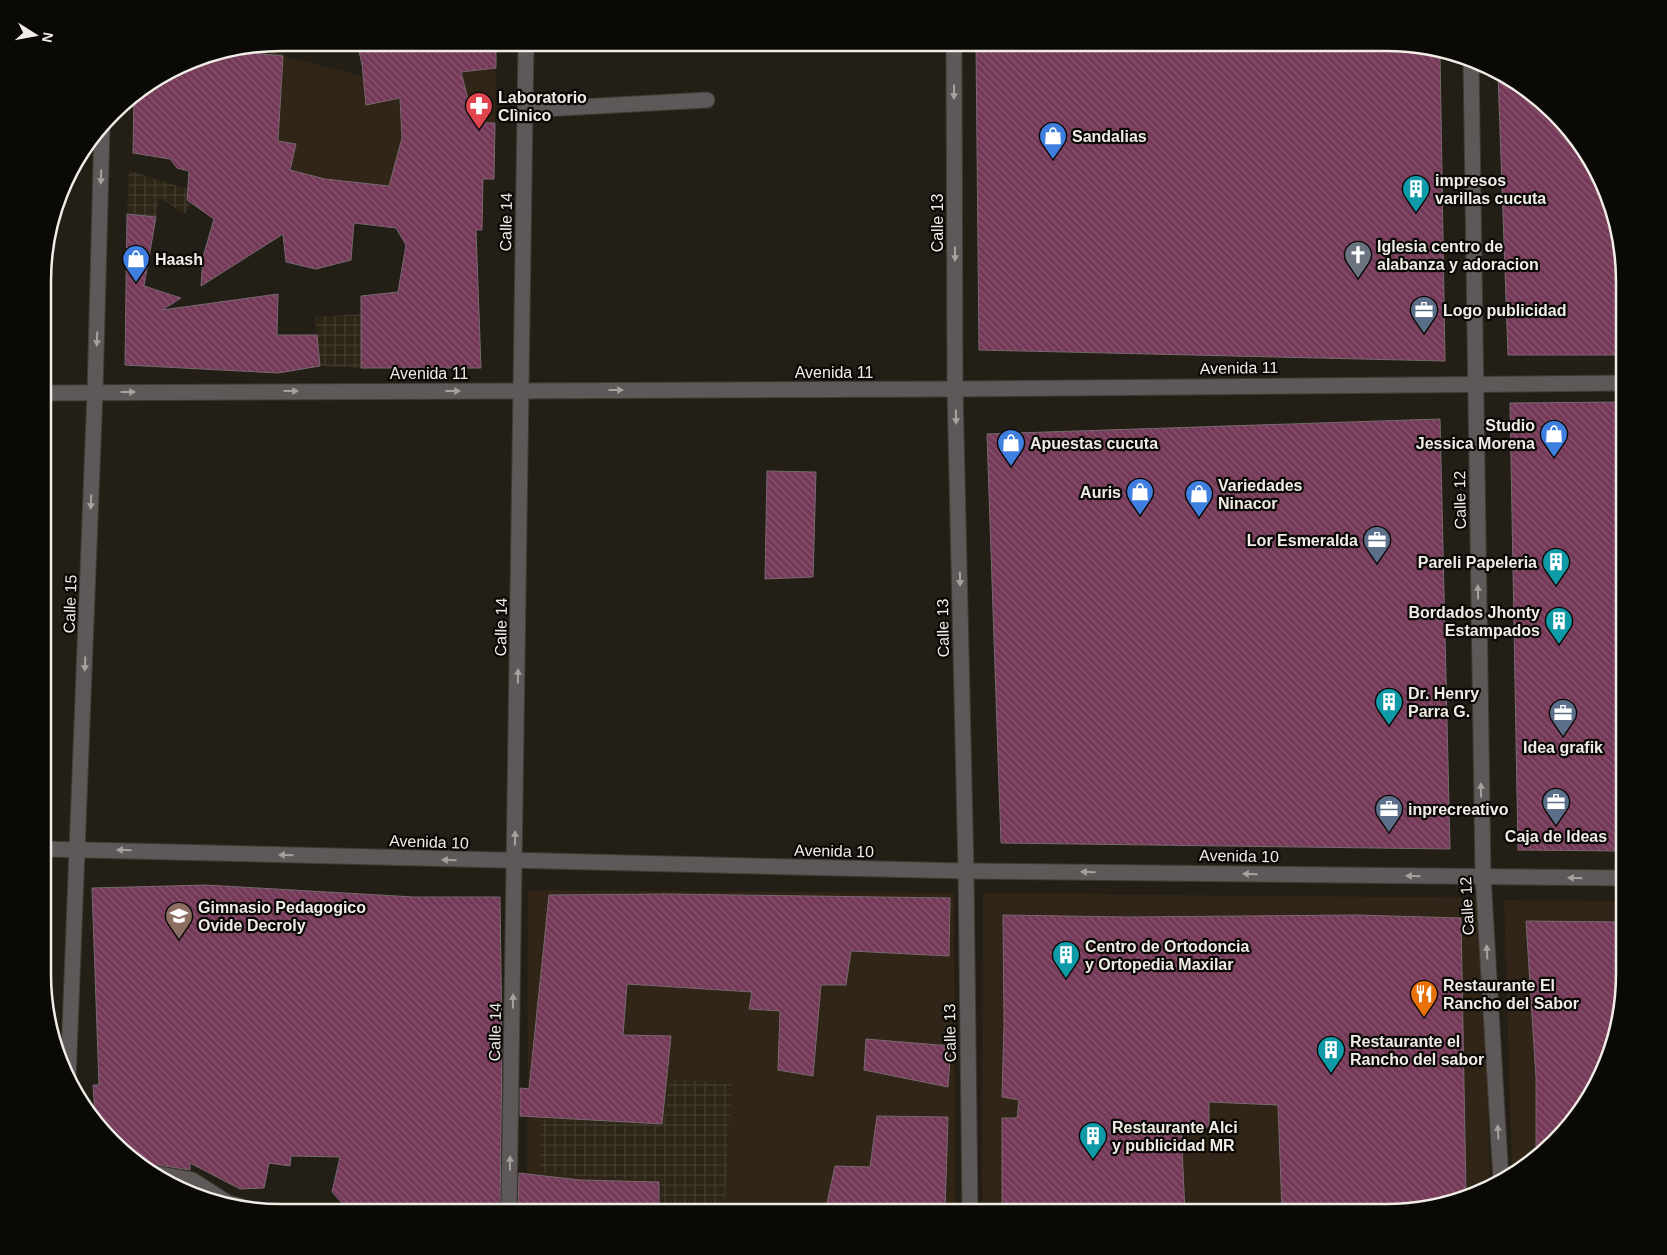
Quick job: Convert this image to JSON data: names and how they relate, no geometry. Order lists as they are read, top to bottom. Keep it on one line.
{"streets":{"street":["Calle 14","Calle 13","Avenida 11","Calle 12","Calle 15","Avenida 10"]},"crossings":[["Calle 14","Avenida 11"],["Calle 14","Avenida 10"],["Calle 13","Avenida 11"],["Calle 13","Avenida 10"],["Avenida 11","Calle 12"],["Avenida 11","Calle 15"],["Calle 12","Avenida 10"],["Calle 15","Avenida 10"]],"one_way":["Calle 14","Calle 13","Avenida 11","Calle 12","Calle 15","Avenida 10"],"places":{"pharmacy":["Laboratorio Clìnico"],"shop":["Sandalias","Haash","Studio Jessica Morena","Apuestas cucuta","Auris","Variedades Ninacor"],"building":["impresos varillas cucuta","Pareli Papeleria","Bordados Jhonty Estampados","Dr. Henry Parra G.","Centro de Ortodoncia y Ortopedia Maxilar","Restaurante el Rancho del sabor","Restaurante Alci y publicidad MR"],"church":["Iglesia centro de alabanza y adoracion"],"office":["Logo publicidad","Lor Esmeralda","Idea grafik","Caja de Ideas","inprecreativo"],"school or university":["Gimnasio Pedagogico Ovide Decroly"],"restaurant":["Restaurante El Rancho del Sabor"]},"north":"right"}
